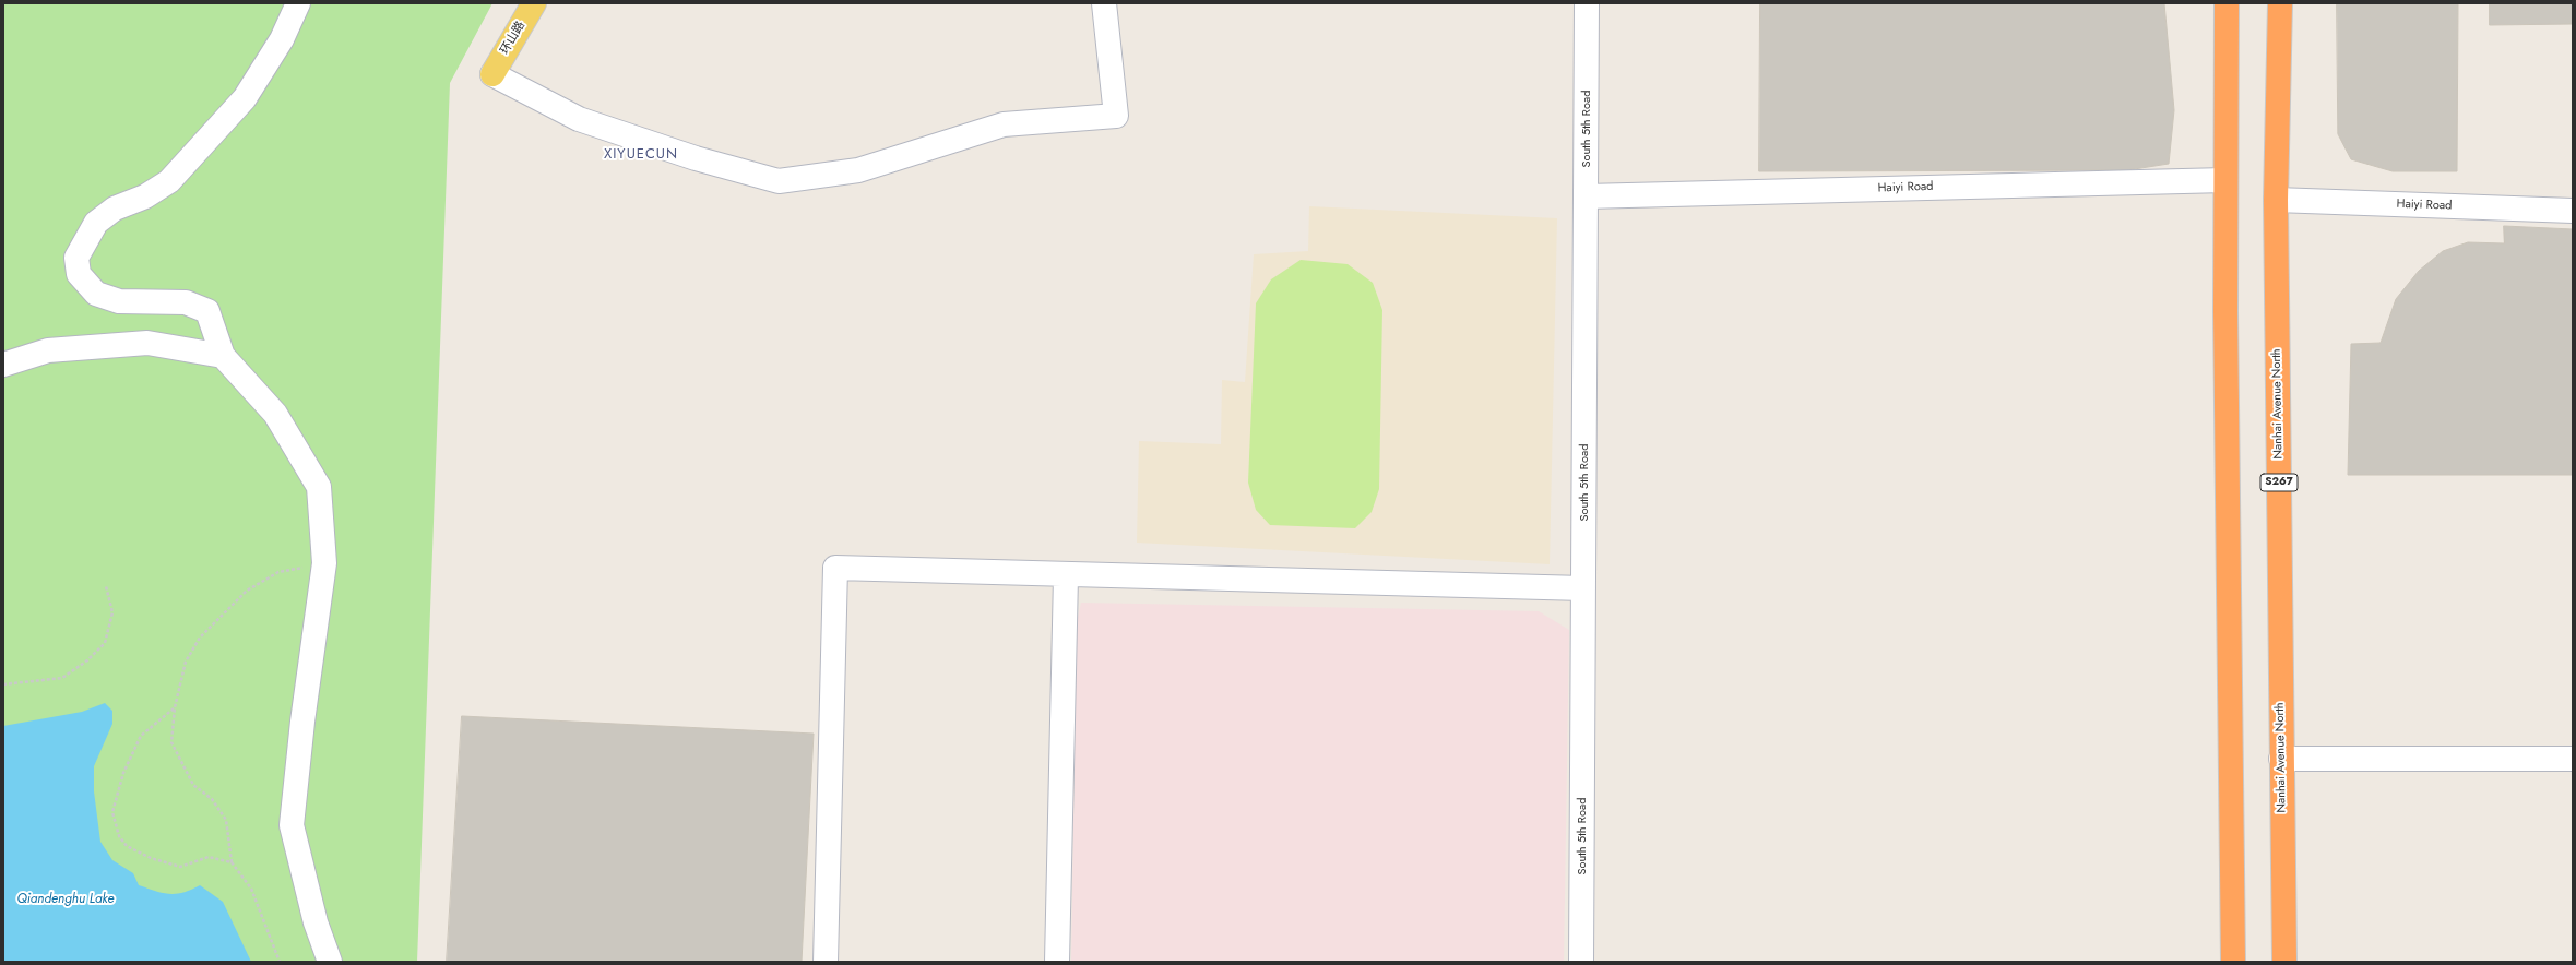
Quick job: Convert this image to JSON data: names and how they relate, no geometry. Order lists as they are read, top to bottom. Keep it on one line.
{"streets":{"highway":["Nanhai Avenue North","S267"],"main road":["环山路"],"street":["South 5th Road","Haiyi Road"]},"crossings":[["South 5th Road","Haiyi Road"],["Haiyi Road","Nanhai Avenue North"]],"districts":["XIYUECUN"],"water":["Qiandenghu Lake"]}
